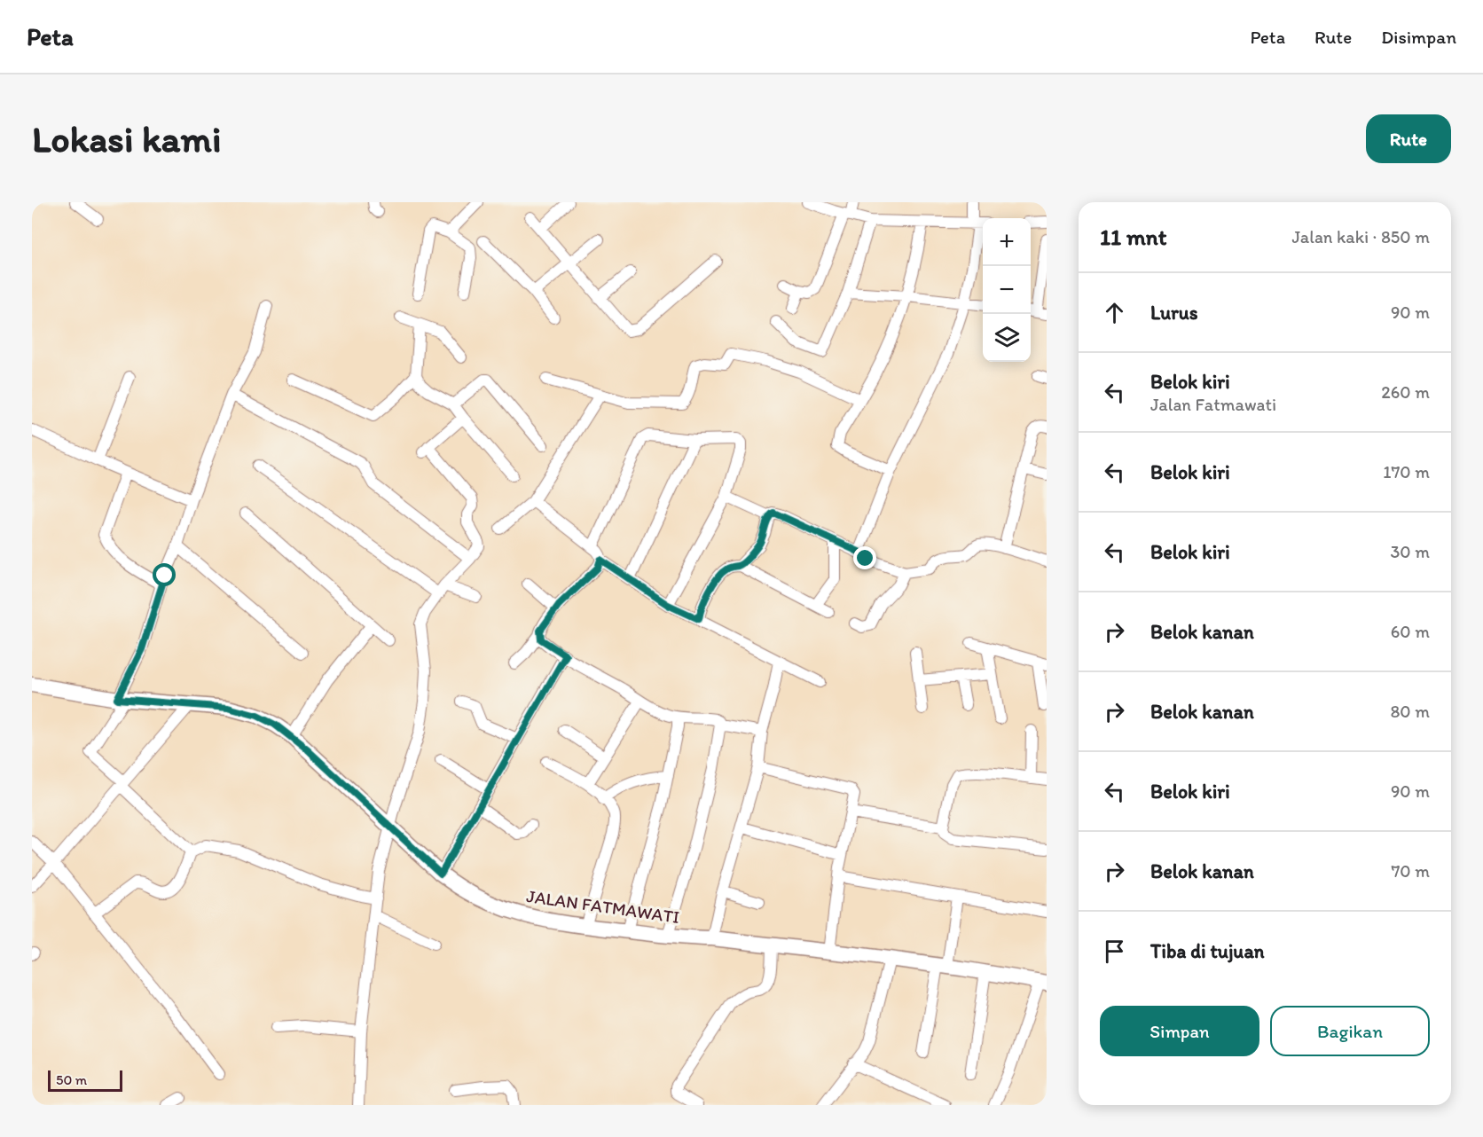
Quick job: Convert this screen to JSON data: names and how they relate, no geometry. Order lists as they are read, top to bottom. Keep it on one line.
{"streets":{"street":["JALAN FATMAWATI"]},"scale_bar":"50 m","page":{"header":"Peta","nav":["Peta","Rute","Disimpan"],"buttons":["Rute",["Simpan","Bagikan"]],"title":"Lokasi kami","heading":["11 mnt","Jalan kaki · 850 m"],"map_buttons":["+","−"],"list":[["Lurus","90 m"],["Belok kiri","Jalan Fatmawati","260 m"],["Belok kiri","170 m"],["Belok kiri","30 m"],["Belok kanan","60 m"],["Belok kanan","80 m"],["Belok kiri","90 m"],["Belok kanan","70 m"],"Tiba di tujuan"],"scale":"50 m"}}
